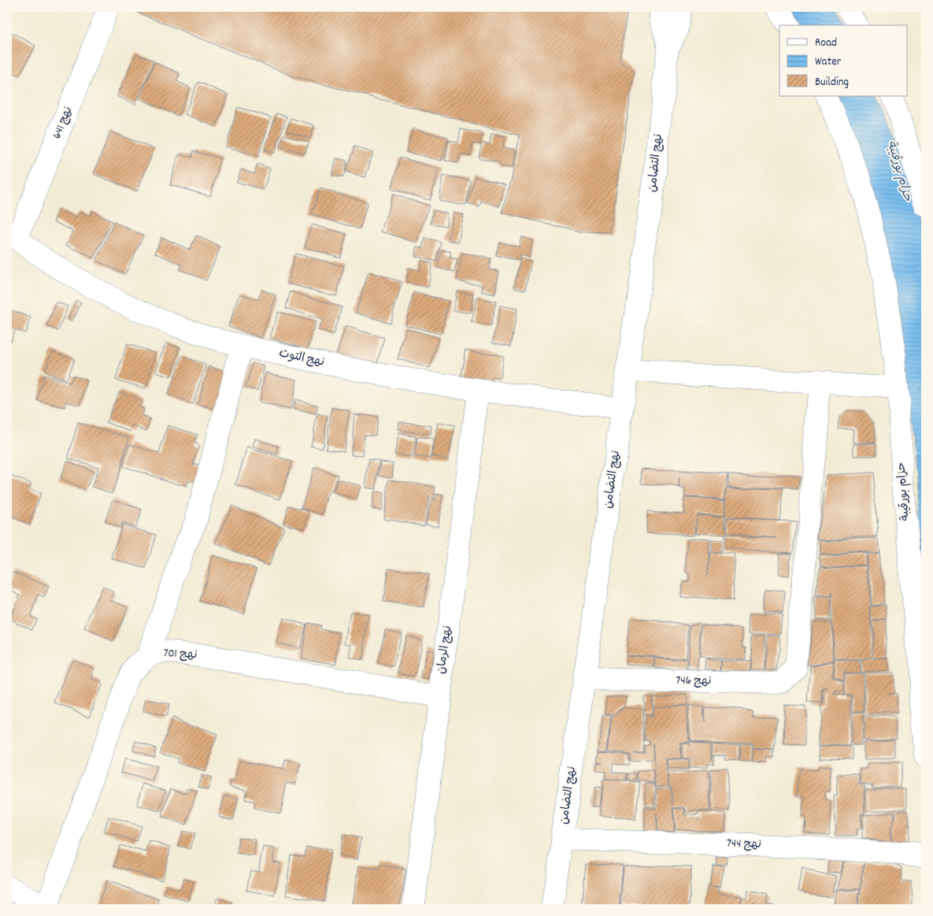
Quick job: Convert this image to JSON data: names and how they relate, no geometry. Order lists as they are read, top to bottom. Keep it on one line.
{"streets":{"main road":["نهج 641","نهج التضامن","نهج التوت","حزام بورقيبة","نهج الرمان","نهج 701","نهج 746","نهج 744"]},"crossings":[["نهج 641","نهج التوت"],["نهج التضامن","نهج التوت"],["نهج التضامن","نهج 746"],["نهج التضامن","نهج 744"],["نهج التوت","نهج الرمان"],["نهج الرمان","نهج 701"]],"water":["حزام بورقيبة"],"legend":["Road","Water","Building"]}
